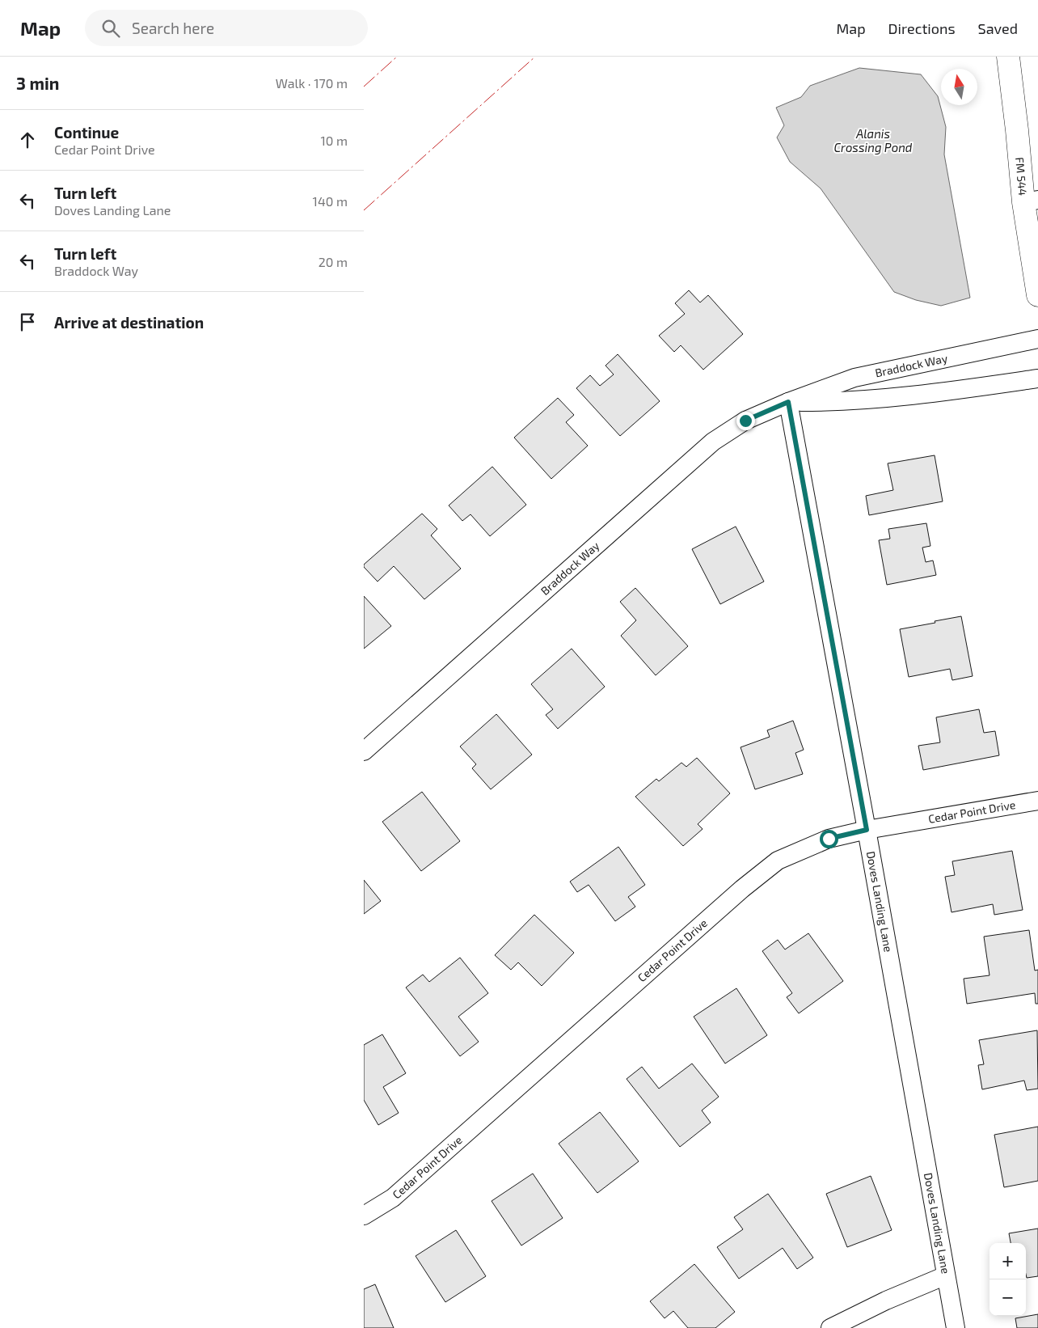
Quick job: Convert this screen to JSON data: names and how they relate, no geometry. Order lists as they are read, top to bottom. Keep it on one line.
{"streets":{"main road":["FM 544"],"street":["Braddock Way","Cedar Point Drive","Doves Landing Lane"]},"crossings":[["Braddock Way","Doves Landing Lane"],["Cedar Point Drive","Doves Landing Lane"]],"water":["Alanis Crossing Pond"],"north":"top","page":{"header":"Map","search":"Search here","nav":["Map","Directions","Saved"],"heading":["3 min","Walk · 170 m"],"list":[["Continue","Cedar Point Drive","10 m"],["Turn left","Doves Landing Lane","140 m"],["Turn left","Braddock Way","20 m"],"Arrive at destination"],"map_buttons":["+","−"]}}
